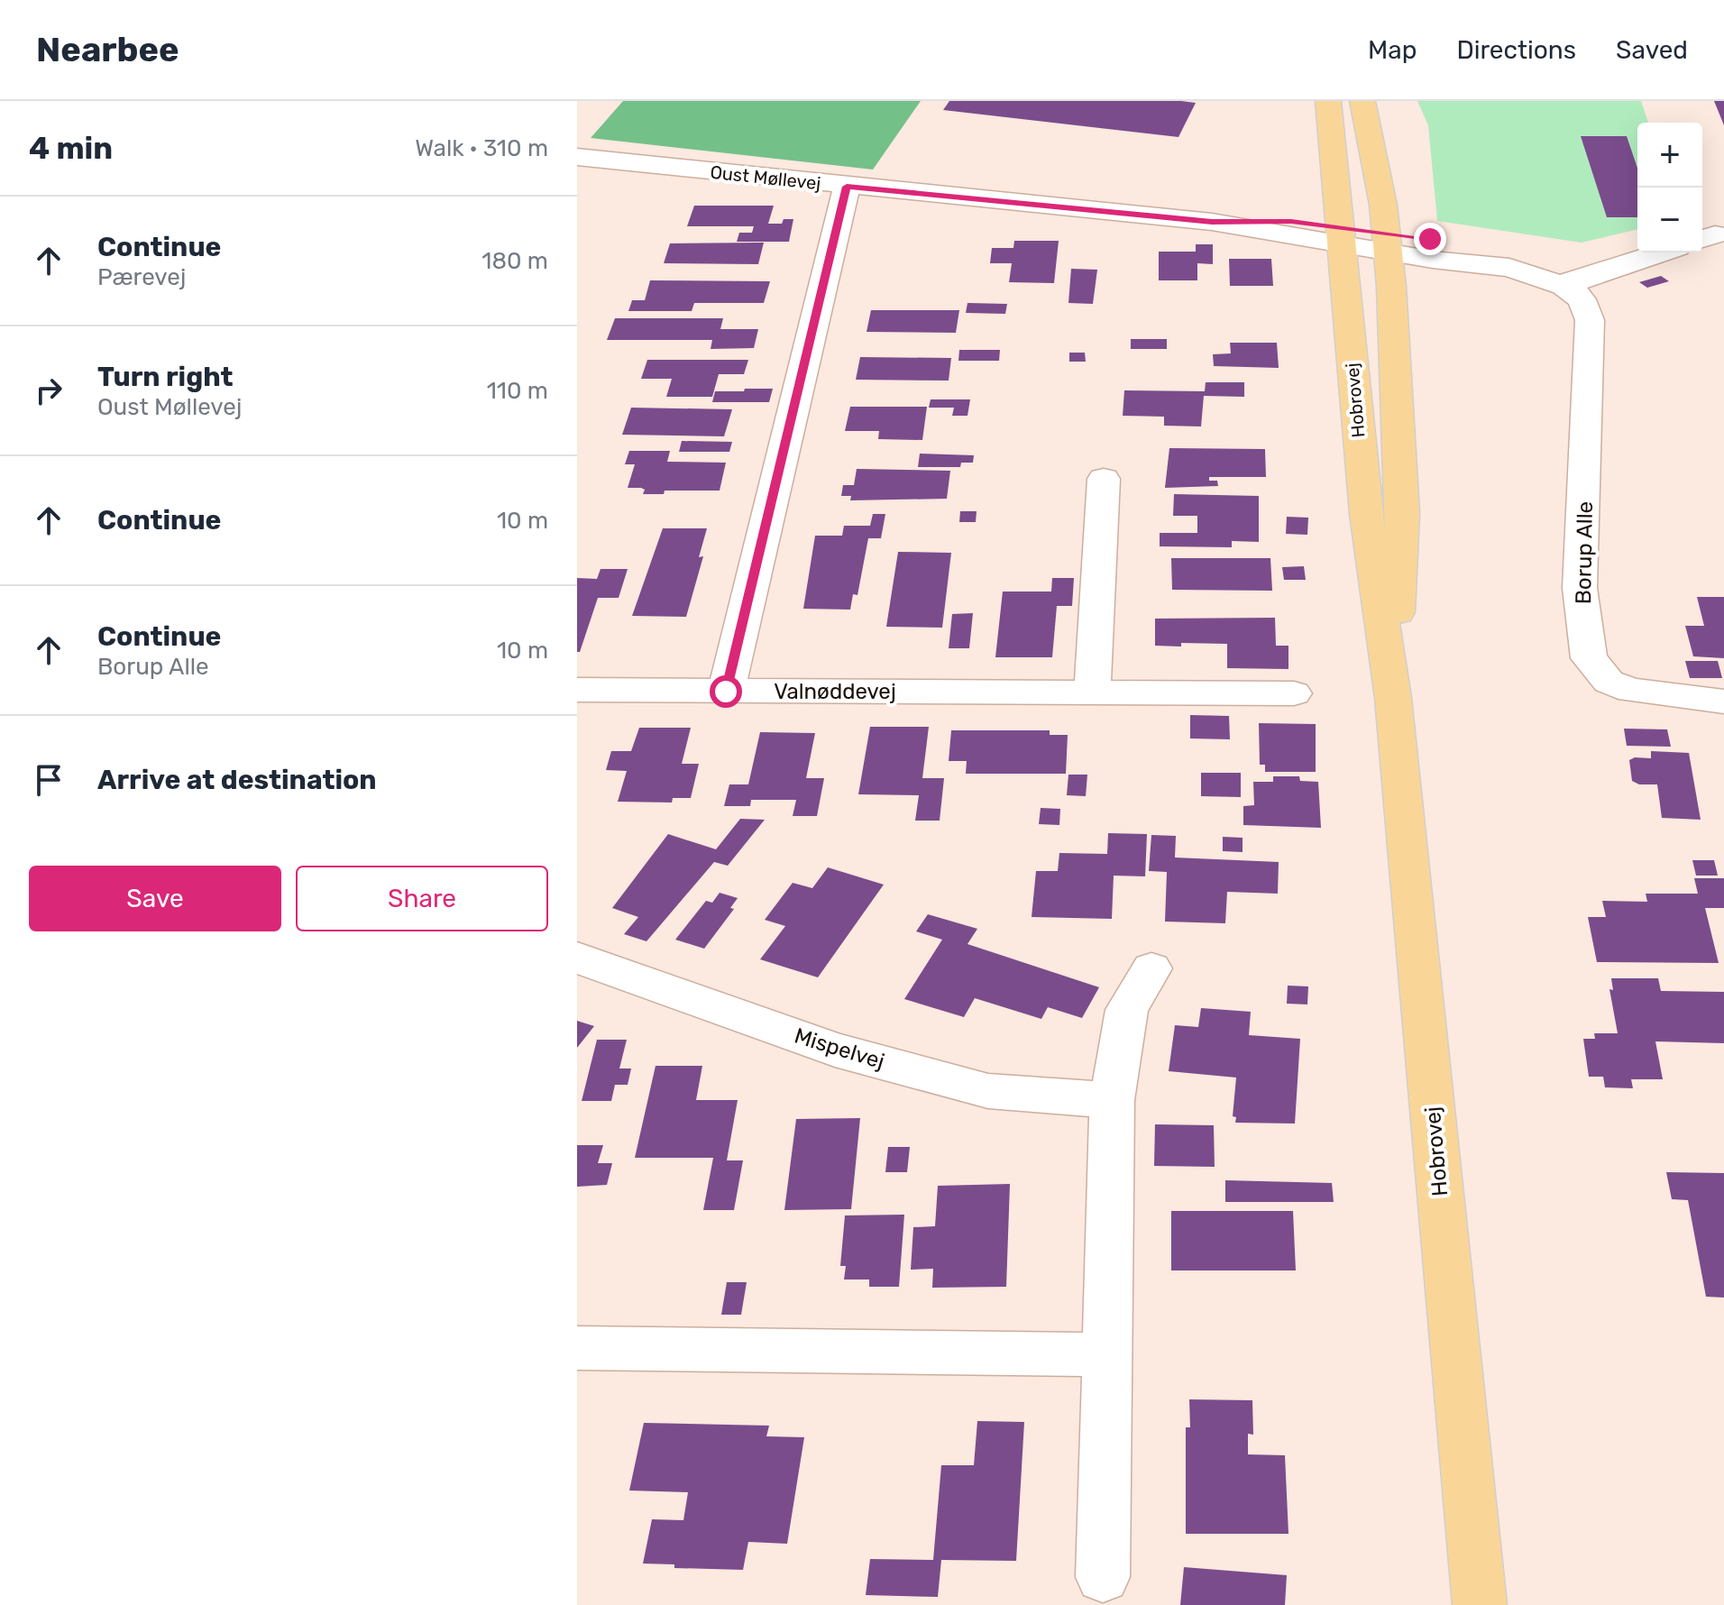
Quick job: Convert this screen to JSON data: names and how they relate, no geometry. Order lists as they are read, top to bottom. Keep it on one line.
{"streets":{"main road":["Hobrovej"],"street":["Oust Møllevej","Borup Alle","Valnøddevej","Mispelvej"]},"crossings":[["Oust Møllevej","Hobrovej"]],"page":{"header":"Nearbee","nav":["Map","Directions","Saved"],"heading":["4 min","Walk · 310 m"],"map_buttons":["+","−"],"list":[["Continue","Pærevej","180 m"],["Turn right","Oust Møllevej","110 m"],["Continue","10 m"],["Continue","Borup Alle","10 m"],"Arrive at destination"],"buttons":["Save","Share"]}}
